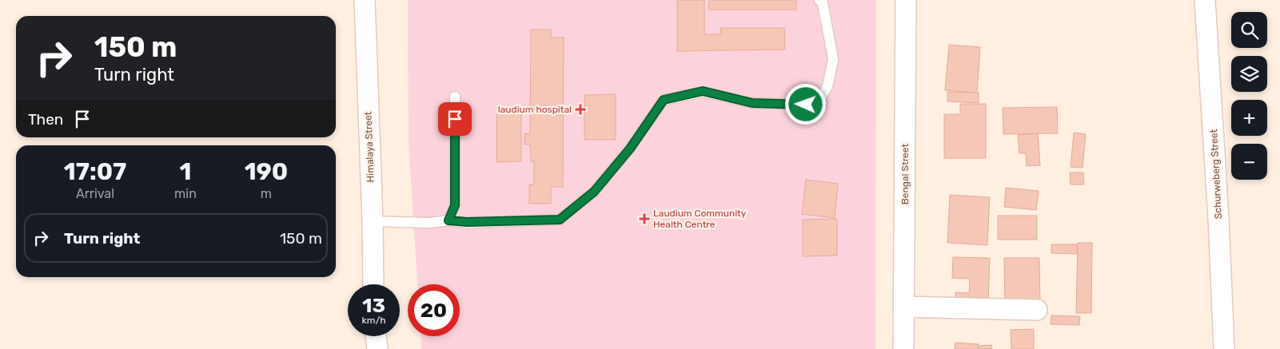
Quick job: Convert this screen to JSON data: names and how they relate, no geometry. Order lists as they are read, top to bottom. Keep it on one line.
{"streets":{"street":["Himalaya Street","Bengal Street","Schurweberg Street"]},"places":{"health":["laudium hospital","Laudium Community Health Centre"]},"page":{"map_buttons":["+","−"],"turn":["150 m","Turn right"],"then":"Then","eta":["17:07","Arrival","1","min","190","m"],"list":[{"name":"Turn right","value":"150 m"}],"speed":"13 km/h","limit":"20"}}
